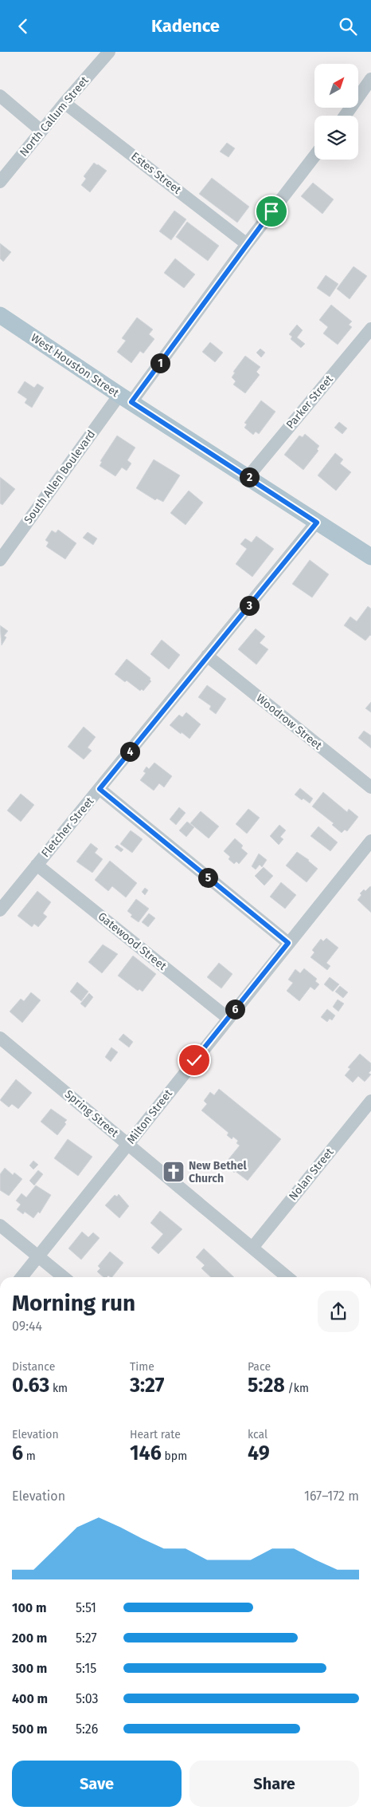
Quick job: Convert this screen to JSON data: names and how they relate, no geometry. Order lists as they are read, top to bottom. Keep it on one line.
{"streets":{"main road":["West Houston Street"],"street":["North Callum Street","Estes Street","Parker Street","South Allen Boulevard","Woodrow Street","Fletcher Street","Gatewood Street","Spring Street","Milton Street","Nolan Street"]},"crossings":[["North Callum Street","Estes Street"],["Estes Street","South Allen Boulevard"],["West Houston Street","Parker Street"],["West Houston Street","South Allen Boulevard"],["West Houston Street","Fletcher Street"],["Woodrow Street","Fletcher Street"],["Fletcher Street","Gatewood Street"],["Gatewood Street","Milton Street"],["Spring Street","Milton Street"],["Spring Street","Nolan Street"]],"places":{"church":["New Bethel Church"]},"north":"top right","page":{"header":"Kadence","pins":["1","2","3","4","5","6"],"heading":["Morning run","09:44"],"stats":[["Distance","0.63 km"],["Time","3:27"],["Pace","5:28 /km"],["Elevation","6 m"],["Heart rate","146 bpm"],["kcal","49"]],"chart":["Elevation","167–172 m"],"list":[{"name":"100 m","note":"5:51"},{"name":"200 m","note":"5:27"},{"name":"300 m","note":"5:15"},{"name":"400 m","note":"5:03"},{"name":"500 m","note":"5:26"}],"buttons":["Save","Share"]}}
